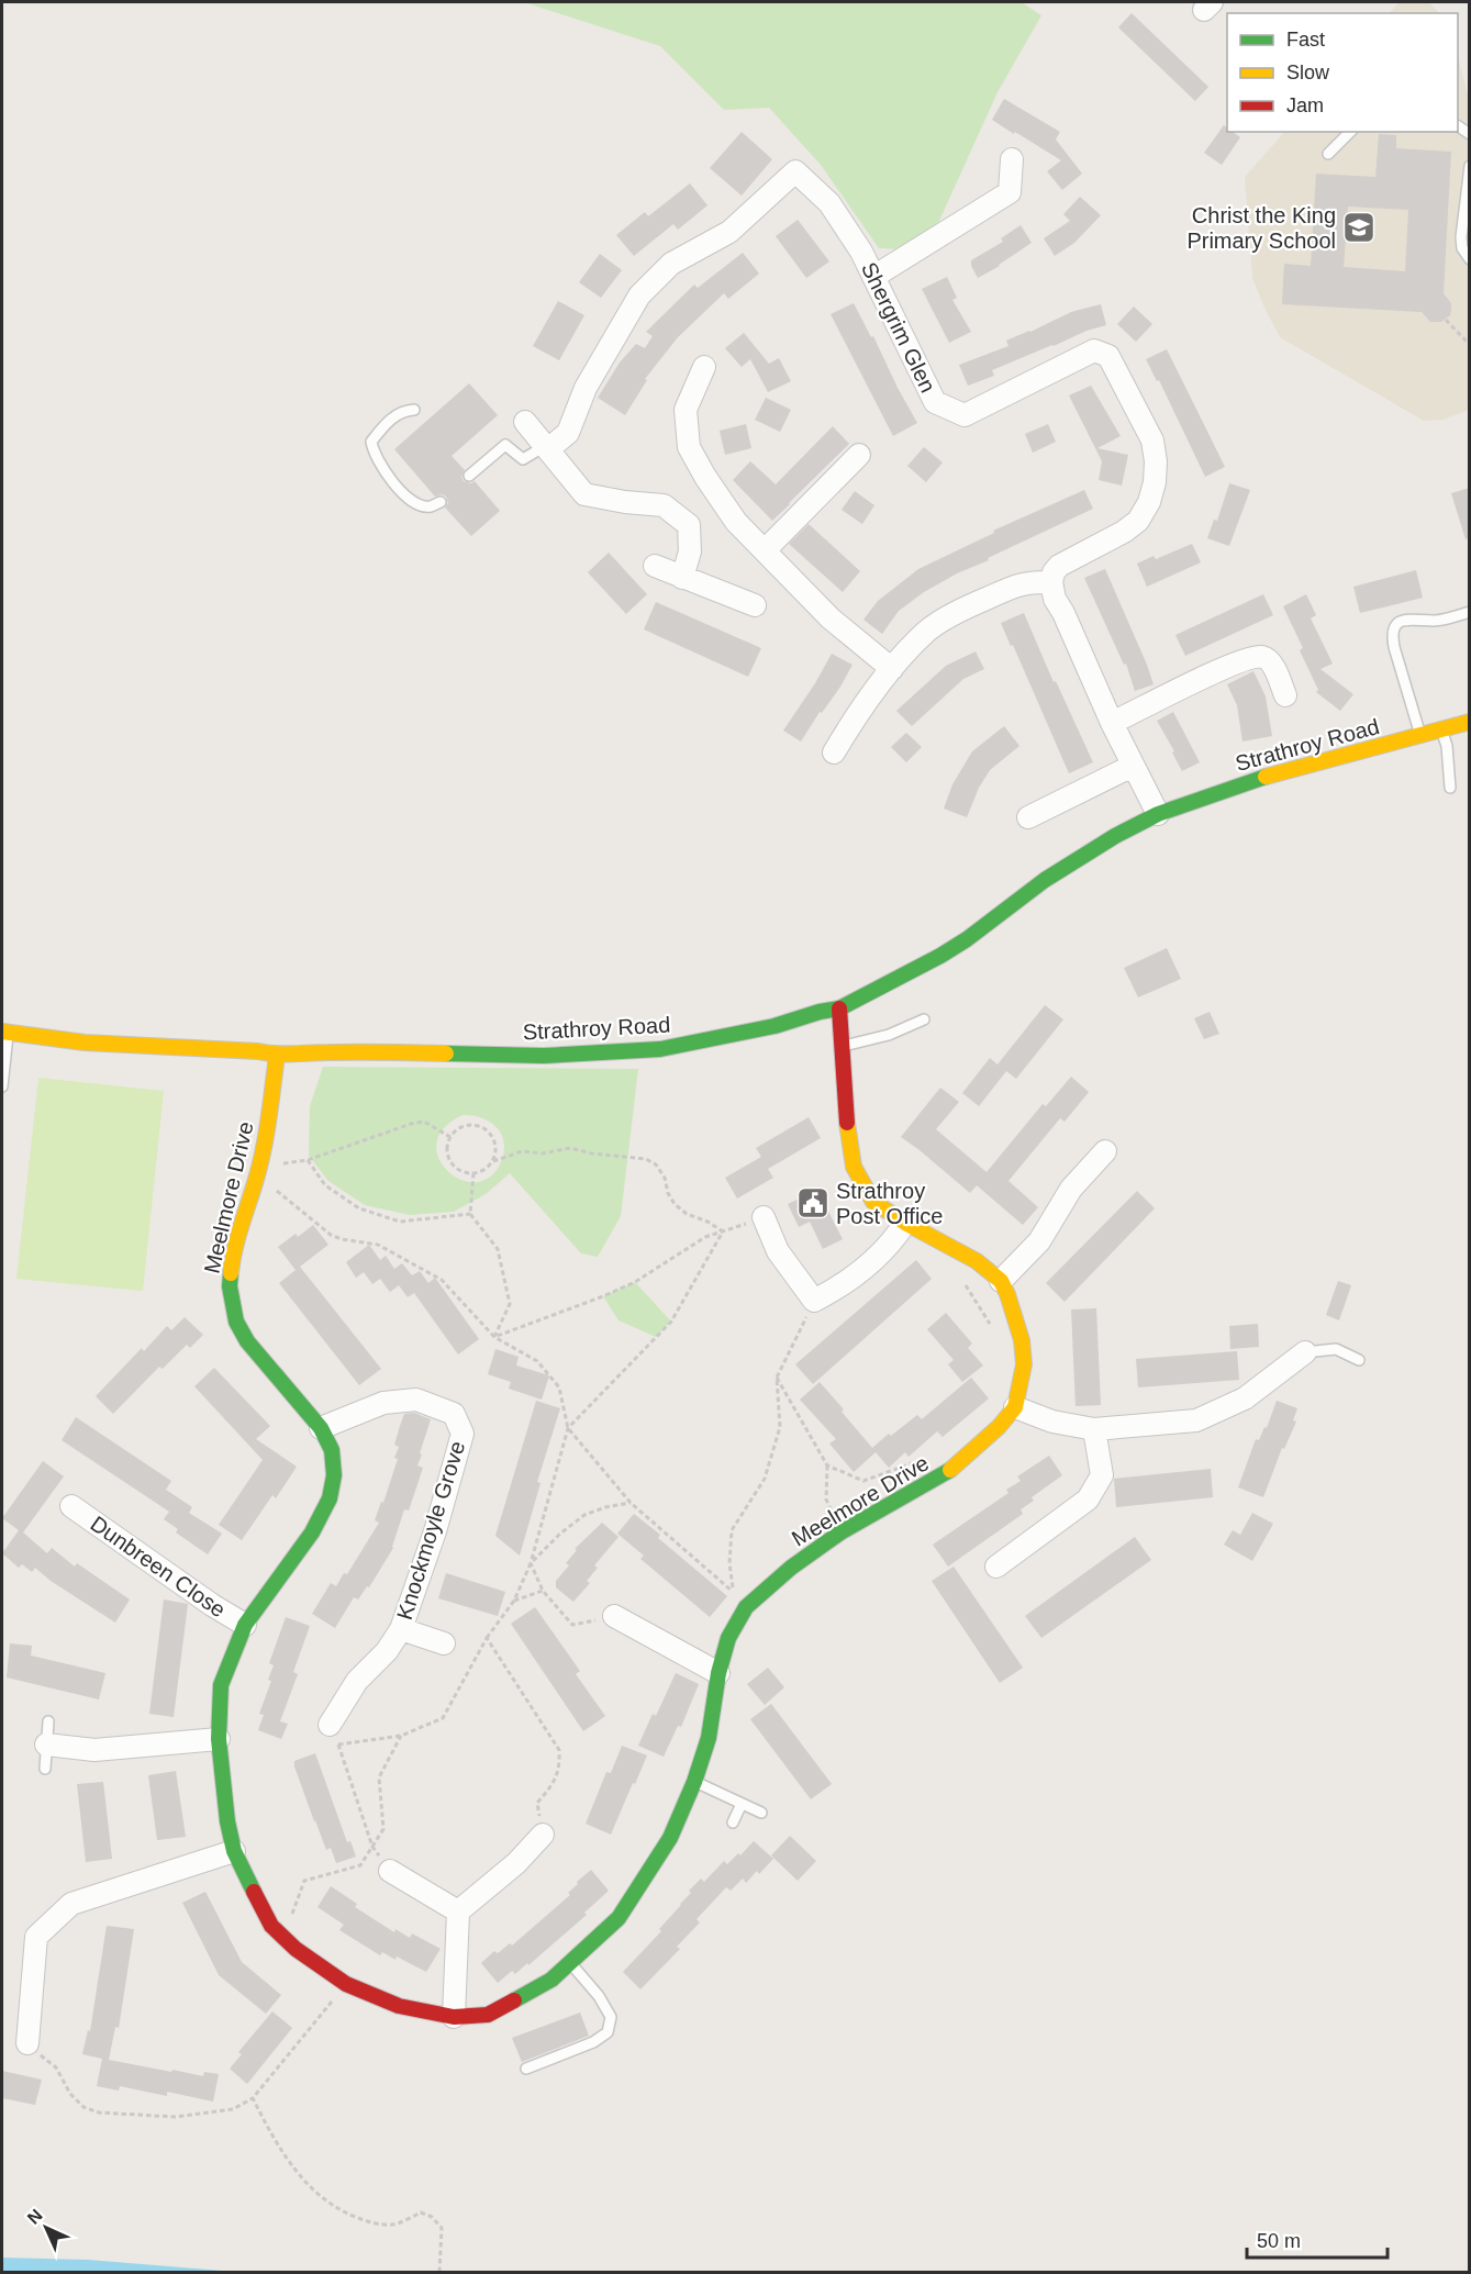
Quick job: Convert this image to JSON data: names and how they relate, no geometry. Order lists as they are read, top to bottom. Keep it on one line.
{"streets":{"street":["Shergrim Glen","Strathroy Road","Meelmore Drive","Knockmoyle Grove","Dunbreen Close"]},"crossings":[["Strathroy Road","Meelmore Drive"],["Meelmore Drive","Knockmoyle Grove"],["Meelmore Drive","Dunbreen Close"]],"places":{"school or university":["Christ the King Primary School"],"public building":["Strathroy Post Office"]},"legend":["Fast","Slow","Jam"],"scale_bar":"50 m","north":"top left"}
